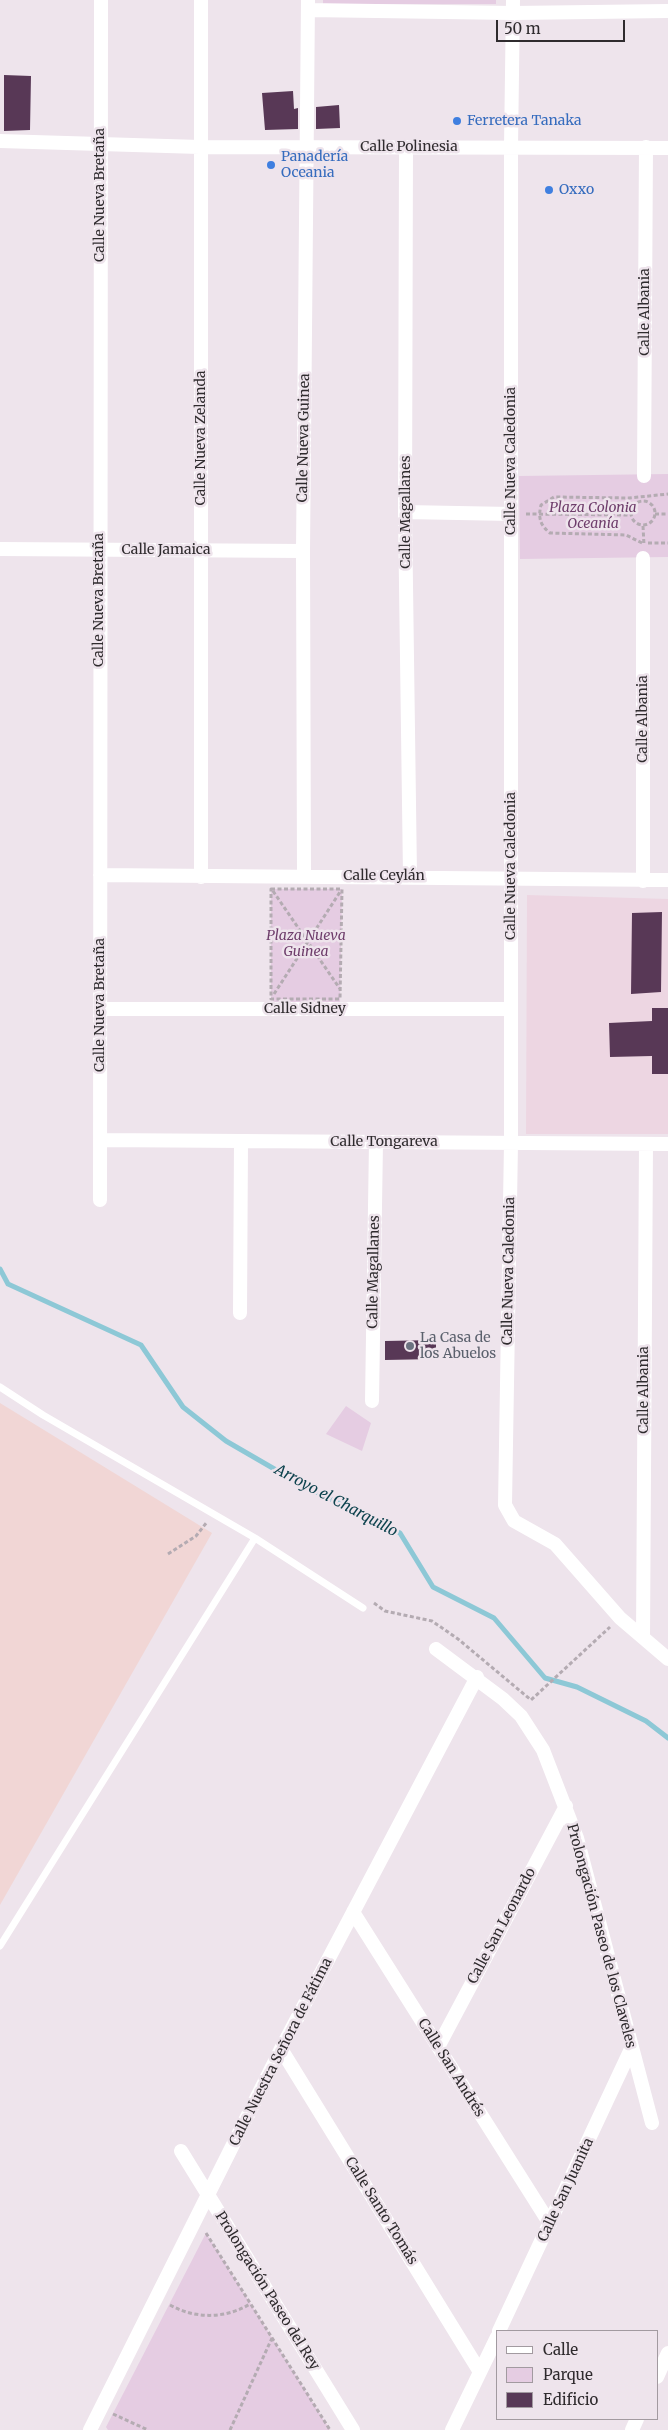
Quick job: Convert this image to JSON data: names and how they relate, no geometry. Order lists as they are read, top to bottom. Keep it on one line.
{"streets":{"street":["Calle Polinesia","Calle Nueva Bretaña","Calle Albania","Calle Nueva Zelanda","Calle Nueva Guinea","Calle Nueva Caledonia","Calle Magallanes","Calle Jamaica","Calle Ceylán","Calle Sidney","Calle Tongareva","Calle San Leonardo","Prolongación Paseo de los Claveles","Calle Nuestra Señora de Fátima","Calle San Andrés","Calle San Juanita","Calle Santo Tomás","Prolongación Paseo del Rey"]},"crossings":[["Calle Polinesia","Calle Nueva Bretaña"],["Calle Polinesia","Calle Albania"],["Calle Polinesia","Calle Nueva Zelanda"],["Calle Polinesia","Calle Nueva Guinea"],["Calle Polinesia","Calle Nueva Caledonia"],["Calle Polinesia","Calle Magallanes"],["Calle Nueva Bretaña","Calle Jamaica"],["Calle Nueva Bretaña","Calle Ceylán"],["Calle Nueva Bretaña","Calle Sidney"],["Calle Nueva Bretaña","Calle Tongareva"],["Calle Albania","Calle Nueva Caledonia"],["Calle Albania","Calle Ceylán"],["Calle Albania","Calle Tongareva"],["Calle Nueva Zelanda","Calle Jamaica"],["Calle Nueva Zelanda","Calle Ceylán"],["Calle Nueva Guinea","Calle Jamaica"],["Calle Nueva Guinea","Calle Ceylán"],["Calle Nueva Caledonia","Calle Ceylán"],["Calle Nueva Caledonia","Calle Sidney"],["Calle Nueva Caledonia","Calle Tongareva"],["Calle Magallanes","Calle Ceylán"],["Calle Magallanes","Calle Tongareva"],["Calle San Leonardo","Prolongación Paseo de los Claveles"],["Calle San Leonardo","Calle San Andrés"],["Prolongación Paseo de los Claveles","Calle Nuestra Señora de Fátima"],["Prolongación Paseo de los Claveles","Calle San Juanita"],["Calle Nuestra Señora de Fátima","Calle San Andrés"],["Calle Nuestra Señora de Fátima","Calle Santo Tomás"],["Calle Nuestra Señora de Fátima","Prolongación Paseo del Rey"],["Calle San Andrés","Calle San Juanita"]],"water":["Arroyo el Charquillo"],"parks":["Plaza Colonia Oceanía","Plaza Nueva Guinea"],"places":["Ferretera Tanaka","Panadería Oceania","Oxxo","La Casa de los Abuelos"],"legend":["Calle","Parque","Edificio"],"scale_bar":"50 m"}
